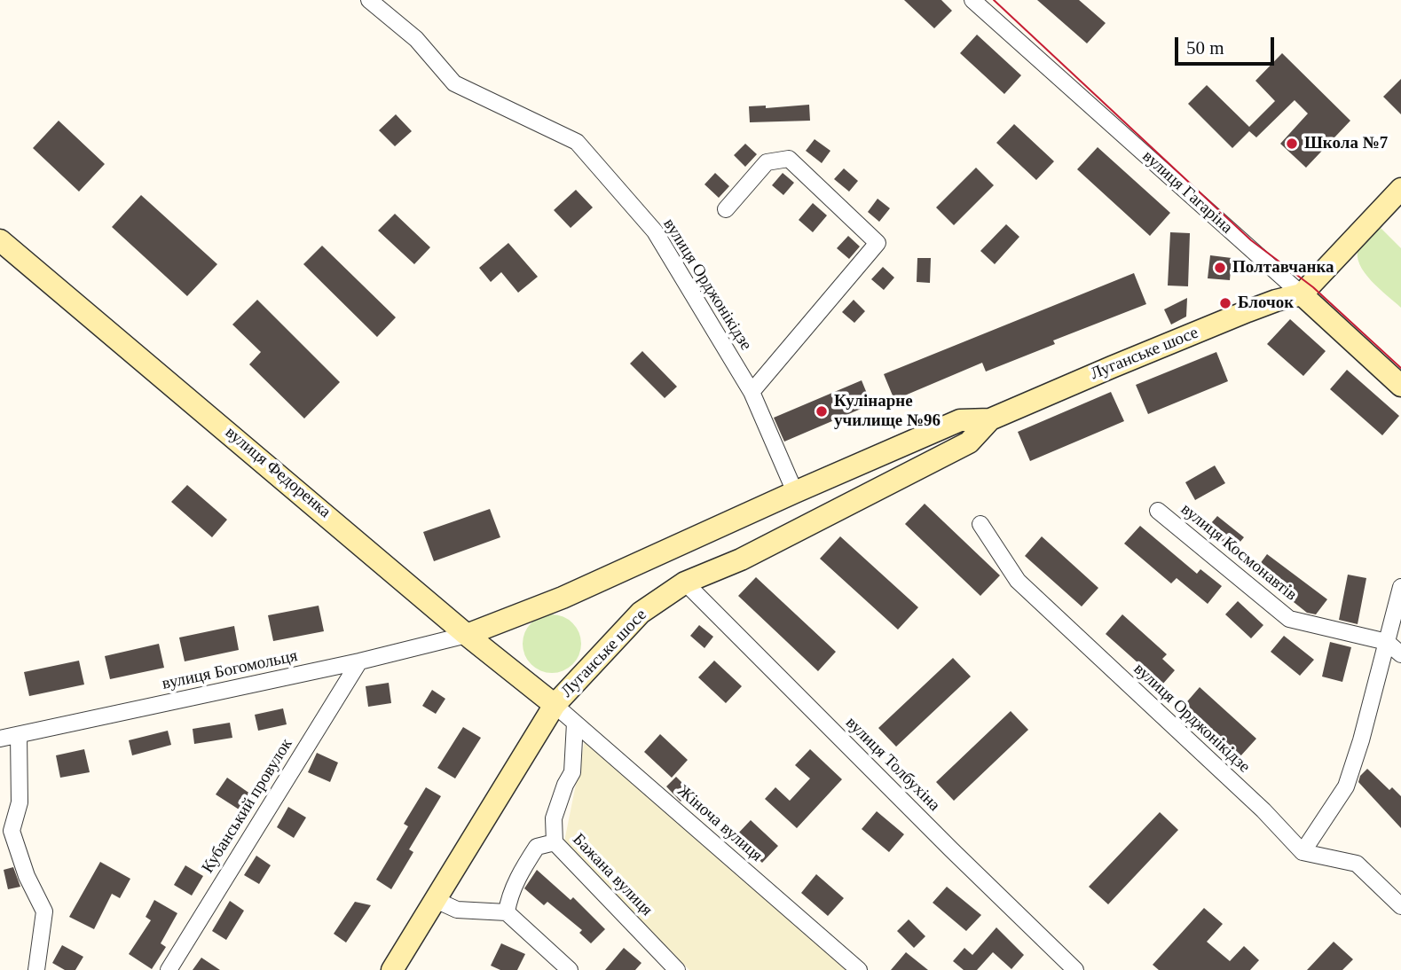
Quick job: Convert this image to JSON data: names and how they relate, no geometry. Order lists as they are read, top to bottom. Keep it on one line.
{"streets":{"main road":["вулиця Гагаріна","Луганське шосе","вулиця Федоренка"],"street":["вулиця Орджонікідзе","вулиця Космонавтів","вулиця Богомольця","вулиця Толбухіна","Кубанський провулок","Жіноча вулиця","Бажана вулиця"]},"crossings":[["вулиця Гагаріна","Луганське шосе"],["вулиця Орджонікідзе","Луганське шосе"],["Луганське шосе","вулиця Федоренка"],["Луганське шосе","вулиця Богомольця"],["Луганське шосе","вулиця Толбухіна"],["Луганське шосе","Жіноча вулиця"],["вулиця Федоренка","вулиця Богомольця"],["вулиця Федоренка","Жіноча вулиця"],["вулиця Богомольця","Кубанський провулок"],["Жіноча вулиця","Бажана вулиця"]],"places":["Школа №7","Полтавчанка","Блочок","Кулінарне училище №96"],"scale_bar":"50 m"}
